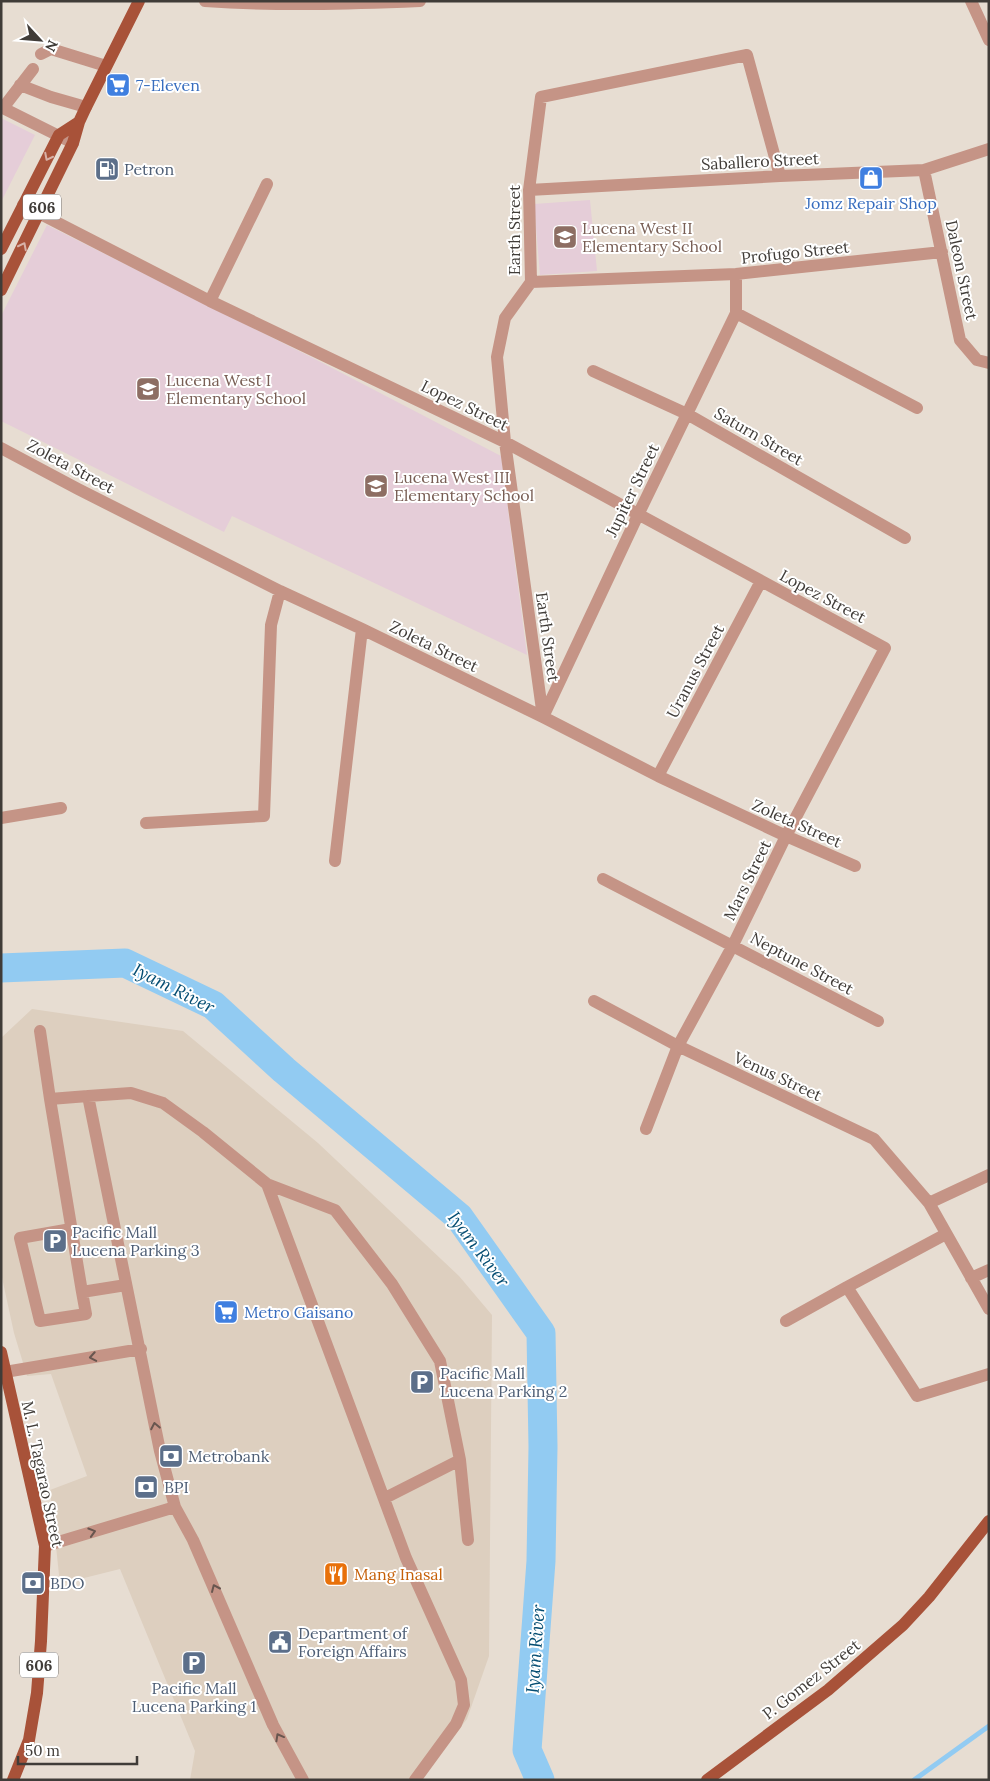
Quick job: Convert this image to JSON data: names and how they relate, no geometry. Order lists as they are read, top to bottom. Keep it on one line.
{"streets":{"main road":["606","M. L. Tagarao Street","P. Gomez Street"],"street":["Saballero Street","Earth Street","Profugo Street","Daleon Street","Lopez Street","Saturn Street","Zoleta Street","Jupiter Street","Uranus Street","Mars Street","Neptune Street","Venus Street"]},"crossings":[["Saballero Street","Earth Street"],["Saballero Street","Daleon Street"],["606","Lopez Street"],["Earth Street","Profugo Street"],["Earth Street","Lopez Street"],["Earth Street","Zoleta Street"],["Earth Street","Jupiter Street"],["Profugo Street","Daleon Street"],["Profugo Street","Jupiter Street"],["Lopez Street","Jupiter Street"],["Lopez Street","Uranus Street"],["Lopez Street","Mars Street"],["Saturn Street","Jupiter Street"],["Zoleta Street","Jupiter Street"],["Zoleta Street","Uranus Street"],["Zoleta Street","Mars Street"],["Mars Street","Neptune Street"],["Mars Street","Venus Street"]],"water":["Iyam River"],"places":{"supermarket":["7-Eleven","Metro Gaisano"],"fuel station":["Petron"],"shop":["Jomz Repair Shop"],"school or university":["Lucena West II Elementary School","Lucena West I Elementary School","Lucena West III Elementary School"],"parking":["Pacific Mall Lucena Parking 3","Pacific Mall Lucena Parking 2","Pacific Mall Lucena Parking 1"],"bank":["Metrobank","BPI","BDO"],"restaurant":["Mang Inasal"],"public building":["Department of Foreign Affairs"]},"scale_bar":"50 m","north":"bottom right"}
